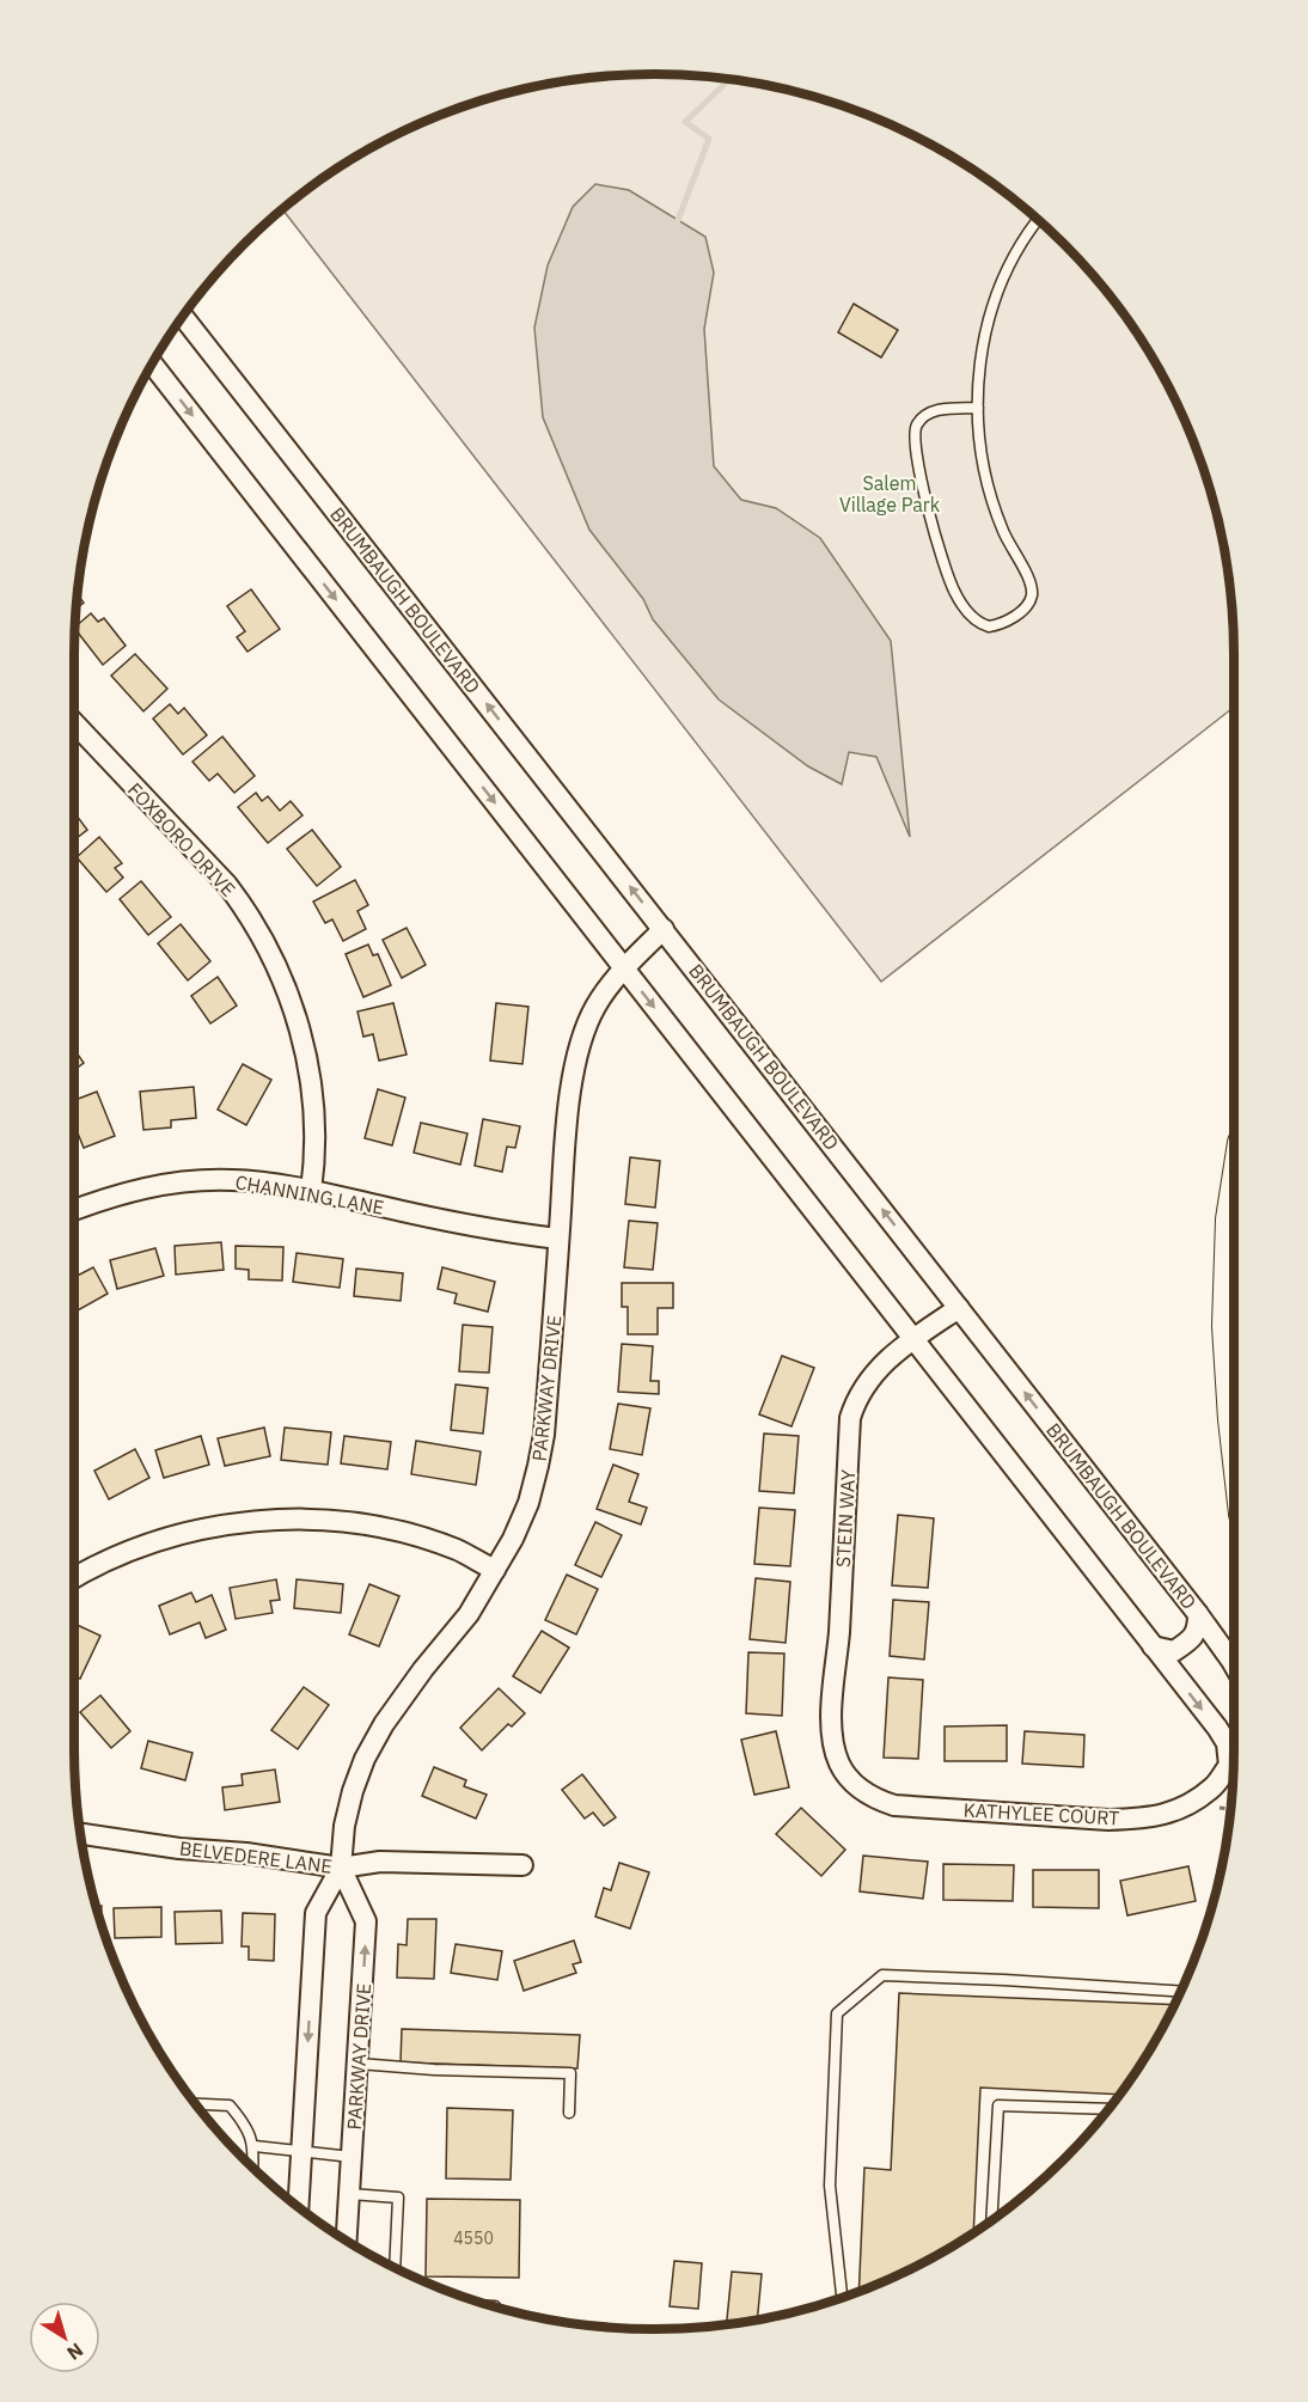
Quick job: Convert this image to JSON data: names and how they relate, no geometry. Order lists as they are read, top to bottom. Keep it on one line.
{"streets":{"street":["BRUMBAUGH BOULEVARD","FOXBORO DRIVE","CHANNING LANE","PARKWAY DRIVE","STEIN WAY","KATHYLEE COURT","BELVEDERE LANE"]},"crossings":[["BRUMBAUGH BOULEVARD","PARKWAY DRIVE"],["BRUMBAUGH BOULEVARD","STEIN WAY"],["FOXBORO DRIVE","CHANNING LANE"],["CHANNING LANE","PARKWAY DRIVE"],["PARKWAY DRIVE","BELVEDERE LANE"],["STEIN WAY","KATHYLEE COURT"]],"parks":["Salem Village Park"],"house_numbers":["4550"],"north":"bottom right"}
